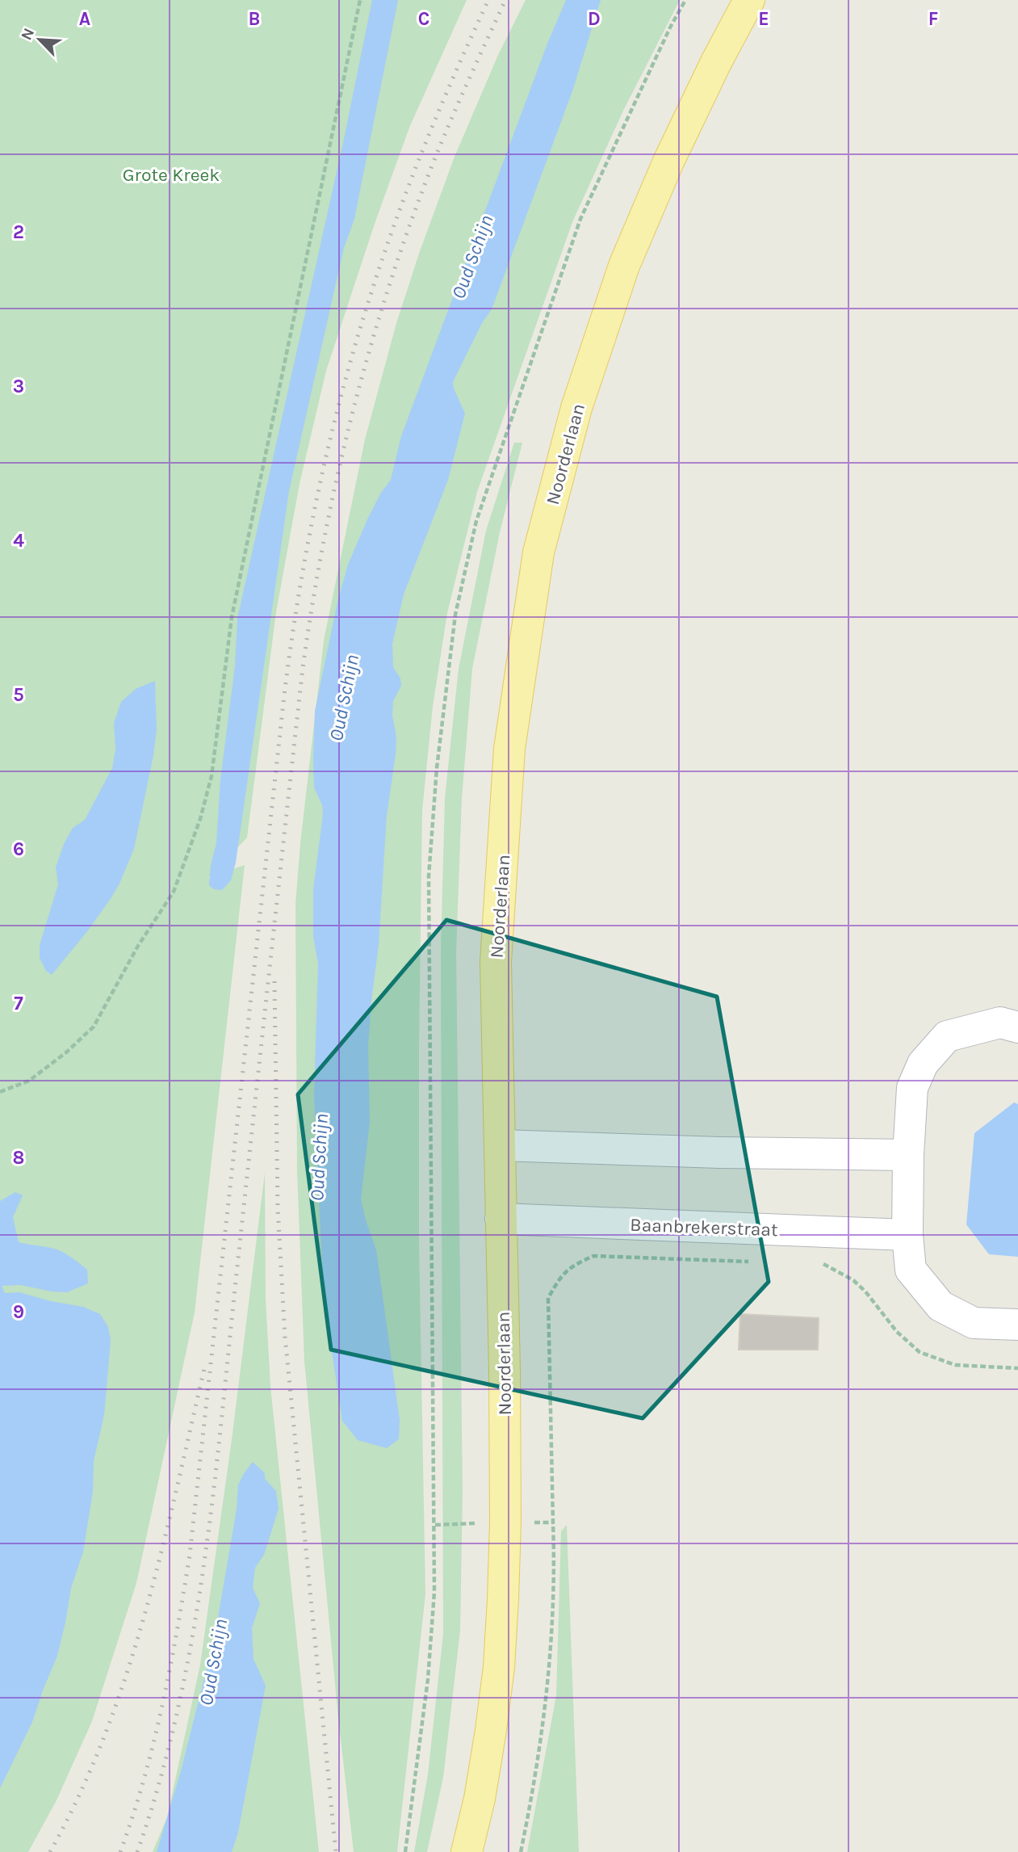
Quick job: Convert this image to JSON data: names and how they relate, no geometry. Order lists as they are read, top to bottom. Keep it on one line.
{"streets":{"main road":["Noorderlaan"],"lane":["Baanbrekerstraat"]},"crossings":[["Noorderlaan","Baanbrekerstraat"]],"water":["Oud Schijn"],"parks":["Grote Kreek"],"north":"top left","grid":{"columns":["A","B","C","D","E","F"],"rows":["2","3","4","5","6","7","8","9"]}}
